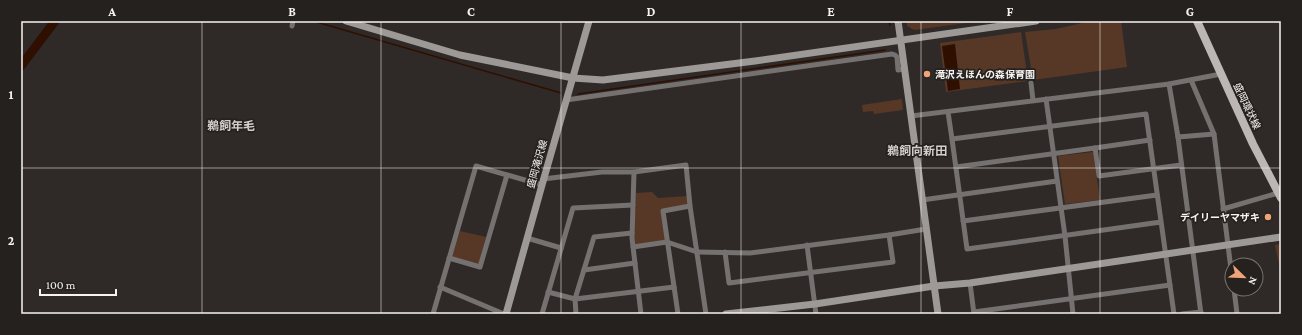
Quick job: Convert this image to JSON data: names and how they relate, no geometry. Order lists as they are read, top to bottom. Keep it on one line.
{"streets":{"main road":["盛岡環状線"],"street":["盛岡滝沢線"]},"districts":["鵜飼年毛","鵜飼向新田"],"places":["滝沢えほんの森保育園","デイリーヤマザキ"],"scale_bar":"100 m","north":"bottom right","grid":{"columns":["A","B","C","D","E","F","G"],"rows":["1","2"]}}
